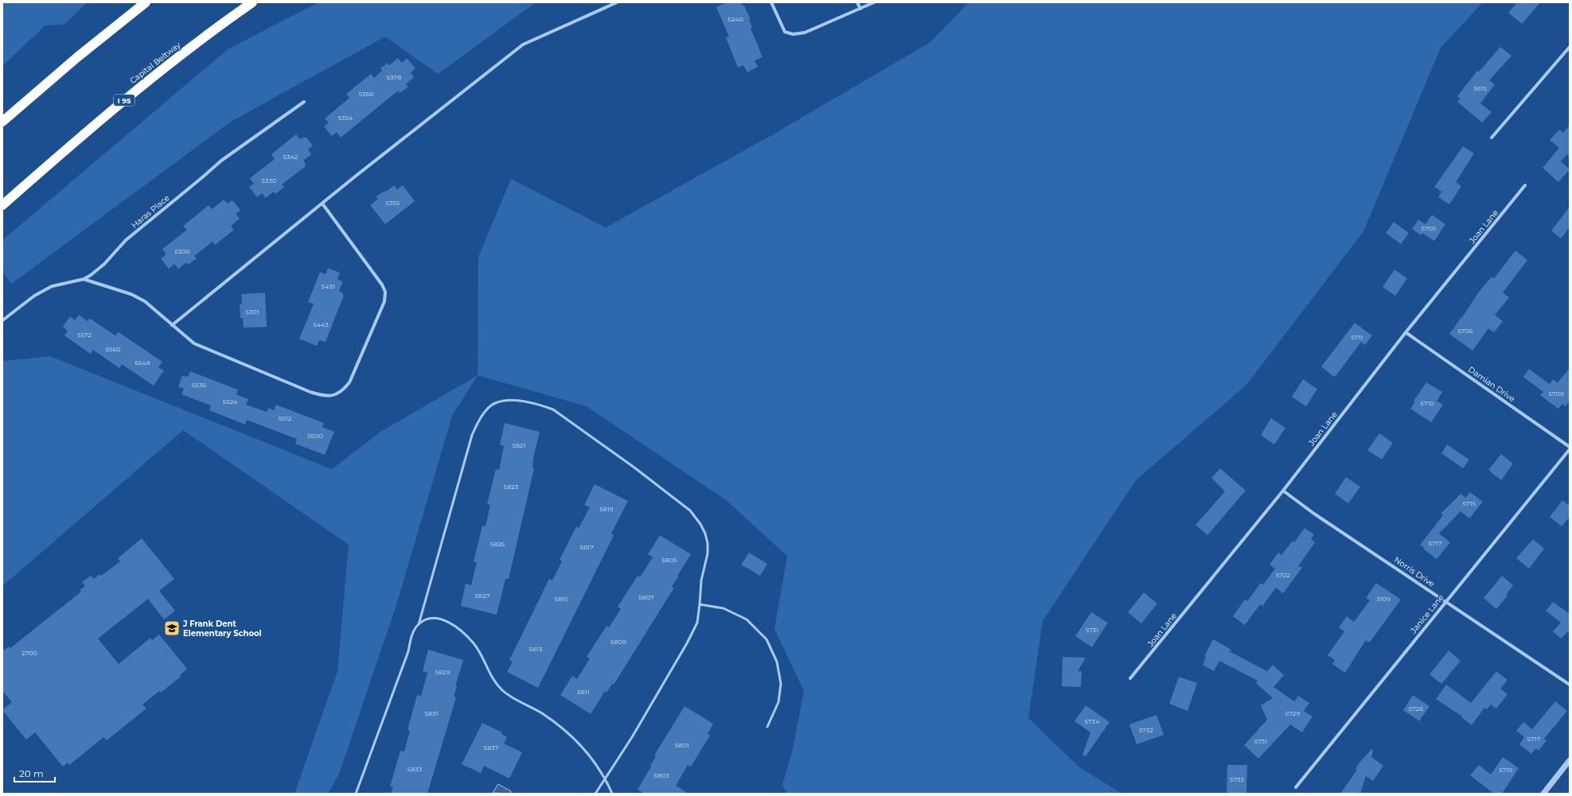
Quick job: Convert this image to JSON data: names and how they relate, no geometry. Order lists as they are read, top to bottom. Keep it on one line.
{"streets":{"highway":["Capital Beltway","I 95"],"street":["Haras Place","Joan Lane","Damian Drive","Norris Drive","Janice Lane"]},"crossings":[["Joan Lane","Damian Drive"],["Joan Lane","Norris Drive"],["Damian Drive","Janice Lane"],["Norris Drive","Janice Lane"]],"places":{"school or university":["J Frank Dent Elementary School"]},"house_numbers":["5240","5378","5615","5366","5354","5342","5330","5355","5705","5300","5431","5301","5443","5706","5572","5711","5560","5548","5536","5709","5524","5710","5512","5500","5821","5823","5715","5819","5717","5825","5817","5805","5722","5827","5807","5815","3109","5731","5809","5813","2700","5829","5811","5726","5831","5729","5734","5732","5717","5731","5801","5837","5833","5719","5803","5733"],"scale_bar":"20 m"}
